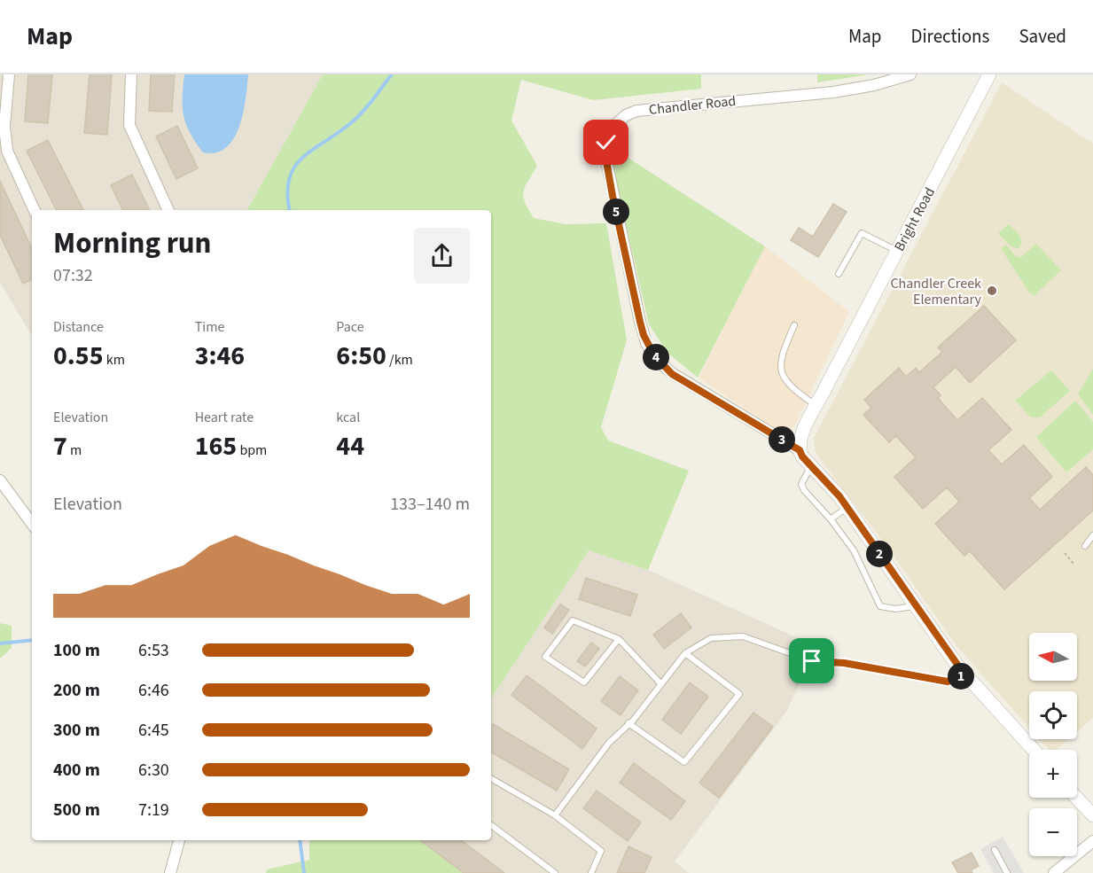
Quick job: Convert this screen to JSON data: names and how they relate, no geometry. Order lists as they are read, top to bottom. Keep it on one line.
{"streets":{"street":["Chandler Road","Bright Road"]},"crossings":[["Chandler Road","Bright Road"]],"places":["Chandler Creek Elementary"],"north":"left","page":{"header":"Map","nav":["Map","Directions","Saved"],"pins":["5","4","3","2","1"],"heading":["Morning run","07:32"],"stats":[["Distance","0.55 km"],["Time","3:46"],["Pace","6:50 /km"],["Elevation","7 m"],["Heart rate","165 bpm"],["kcal","44"]],"chart":["Elevation","133–140 m"],"list":[{"name":"100 m","note":"6:53"},{"name":"200 m","note":"6:46"},{"name":"300 m","note":"6:45"},{"name":"400 m","note":"6:30"},{"name":"500 m","note":"7:19"}],"map_buttons":["+","−"]}}
